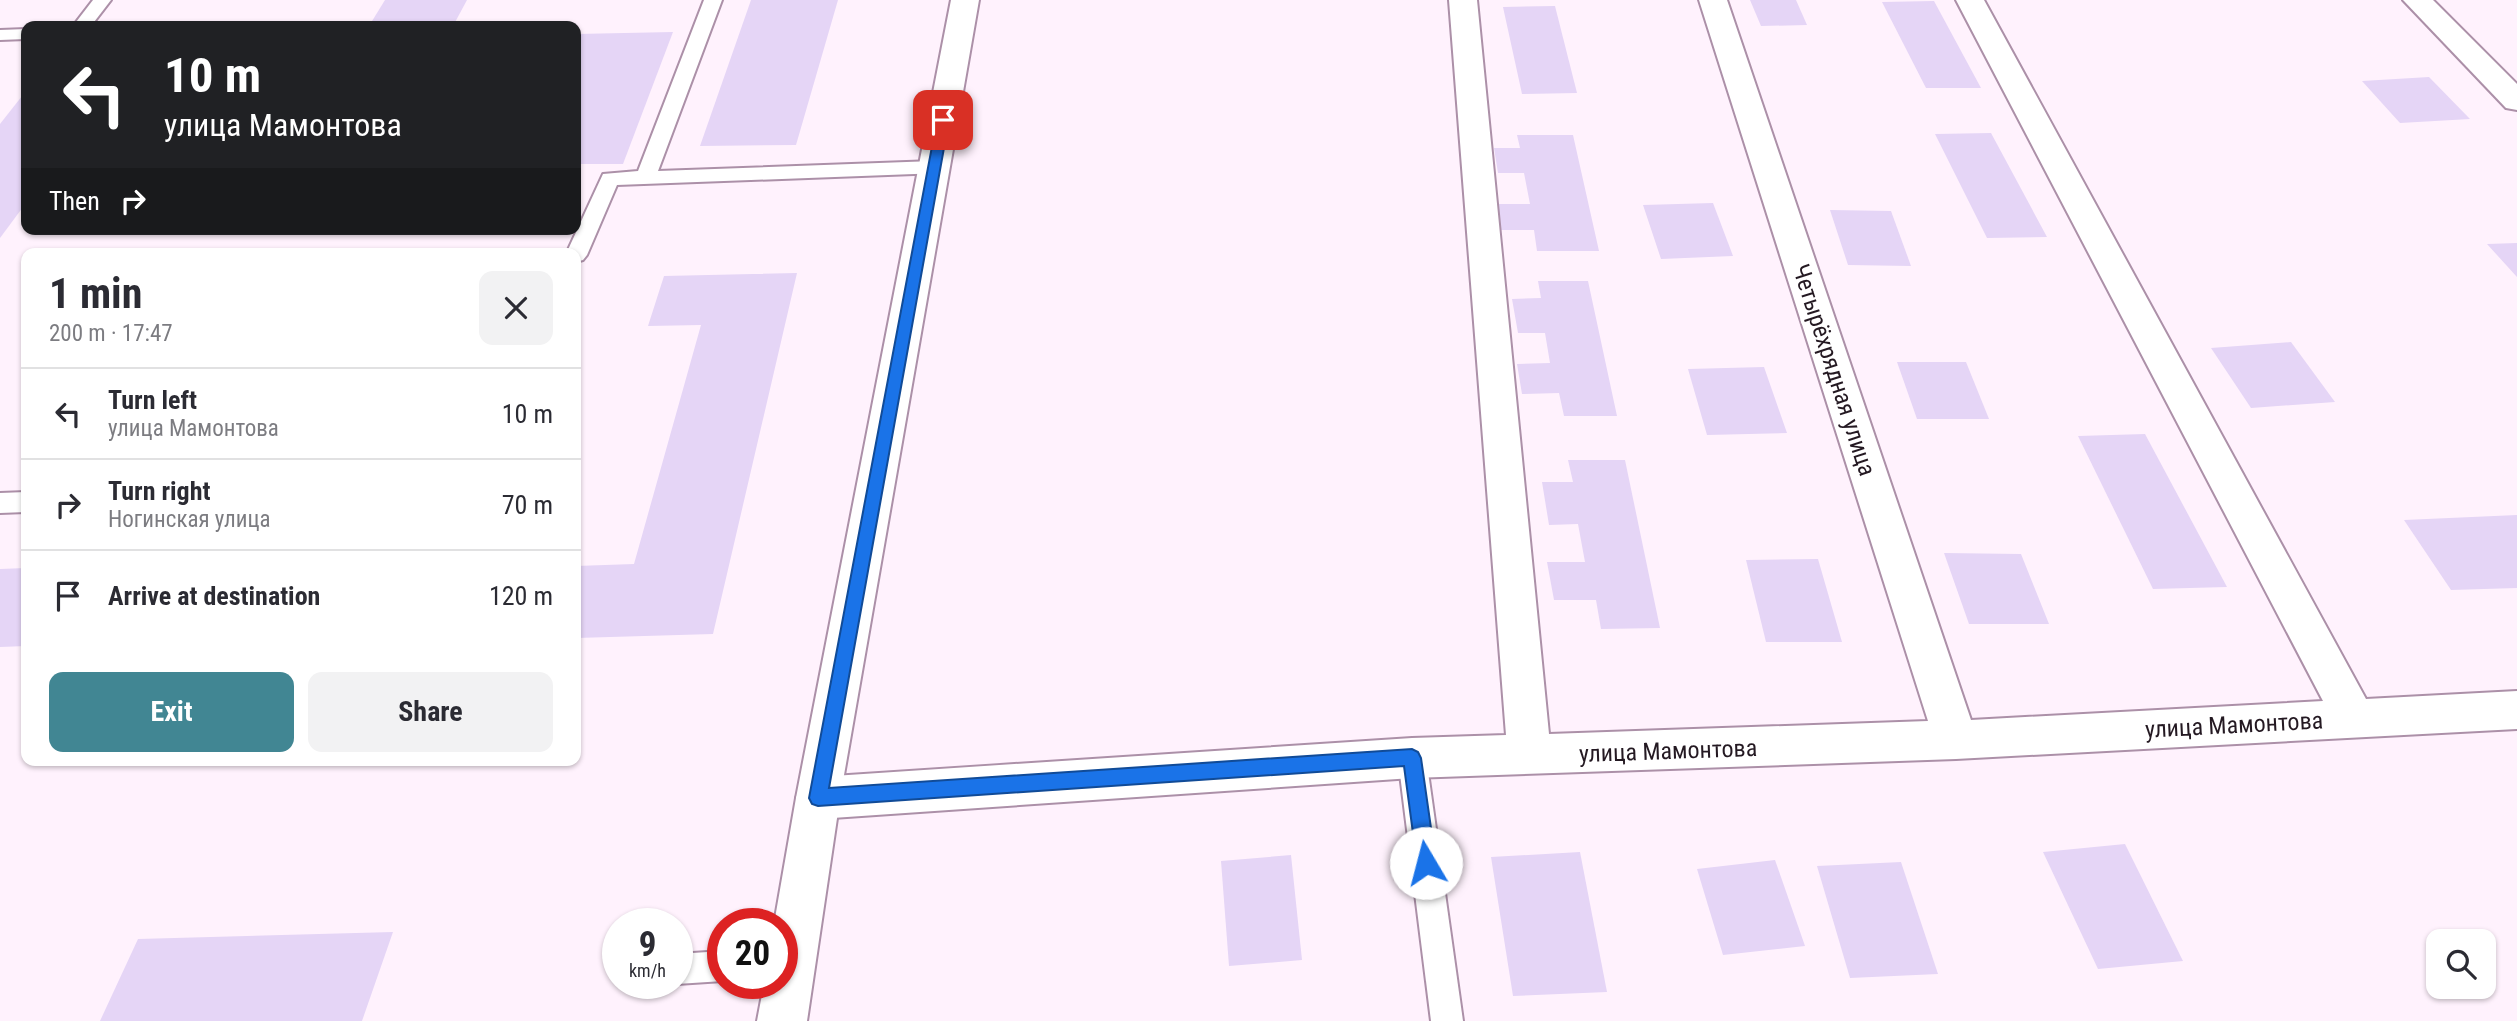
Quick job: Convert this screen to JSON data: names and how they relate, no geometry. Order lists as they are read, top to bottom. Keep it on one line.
{"streets":{"street":["Четырёхрядная улица","улица Мамонтова"]},"crossings":[["Четырёхрядная улица","улица Мамонтова"]],"page":{"turn":["10 m","улица Мамонтова"],"then":"Then","heading":["1 min","200 m · 17:47"],"list":[{"name":"Turn left","note":"улица Мамонтова","value":"10 m"},{"name":"Turn right","note":"Ногинская улица","value":"70 m"},{"name":"Arrive at destination","value":"120 m"}],"buttons":["Exit","Share"],"speed":"9 km/h","limit":"20"}}
